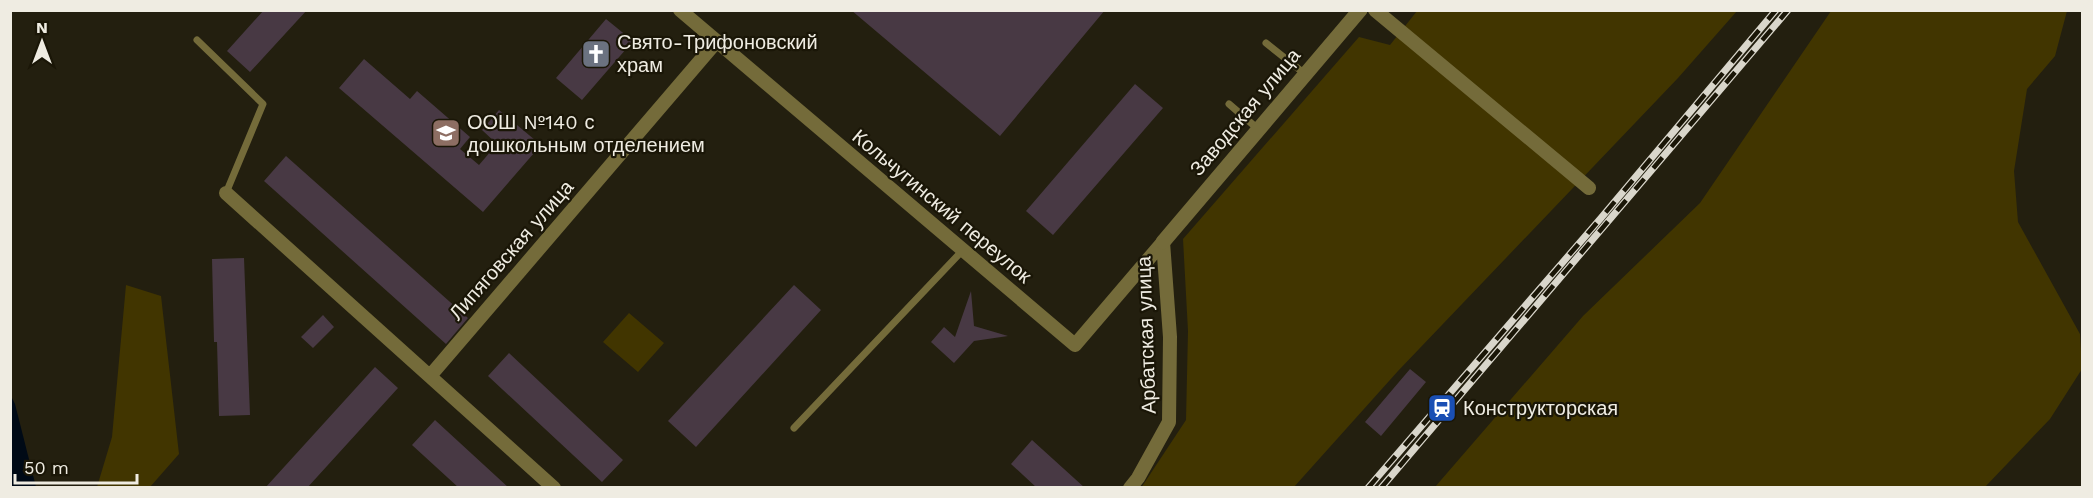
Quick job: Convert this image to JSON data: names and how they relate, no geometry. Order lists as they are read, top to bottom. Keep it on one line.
{"streets":{"street":["Заводская улица","Кольчугинский переулок","Липяговская улица","Арбатская улица"]},"crossings":[["Заводская улица","Кольчугинский переулок"],["Заводская улица","Арбатская улица"],["Кольчугинский переулок","Липяговская улица"],["Кольчугинский переулок","Арбатская улица"]],"places":{"church":["Свято-Трифоновский храм"],"school or university":["ООШ №140 с дошкольным отделением"],"station":["Конструкторская"]},"scale_bar":"50 m","north":"top"}
